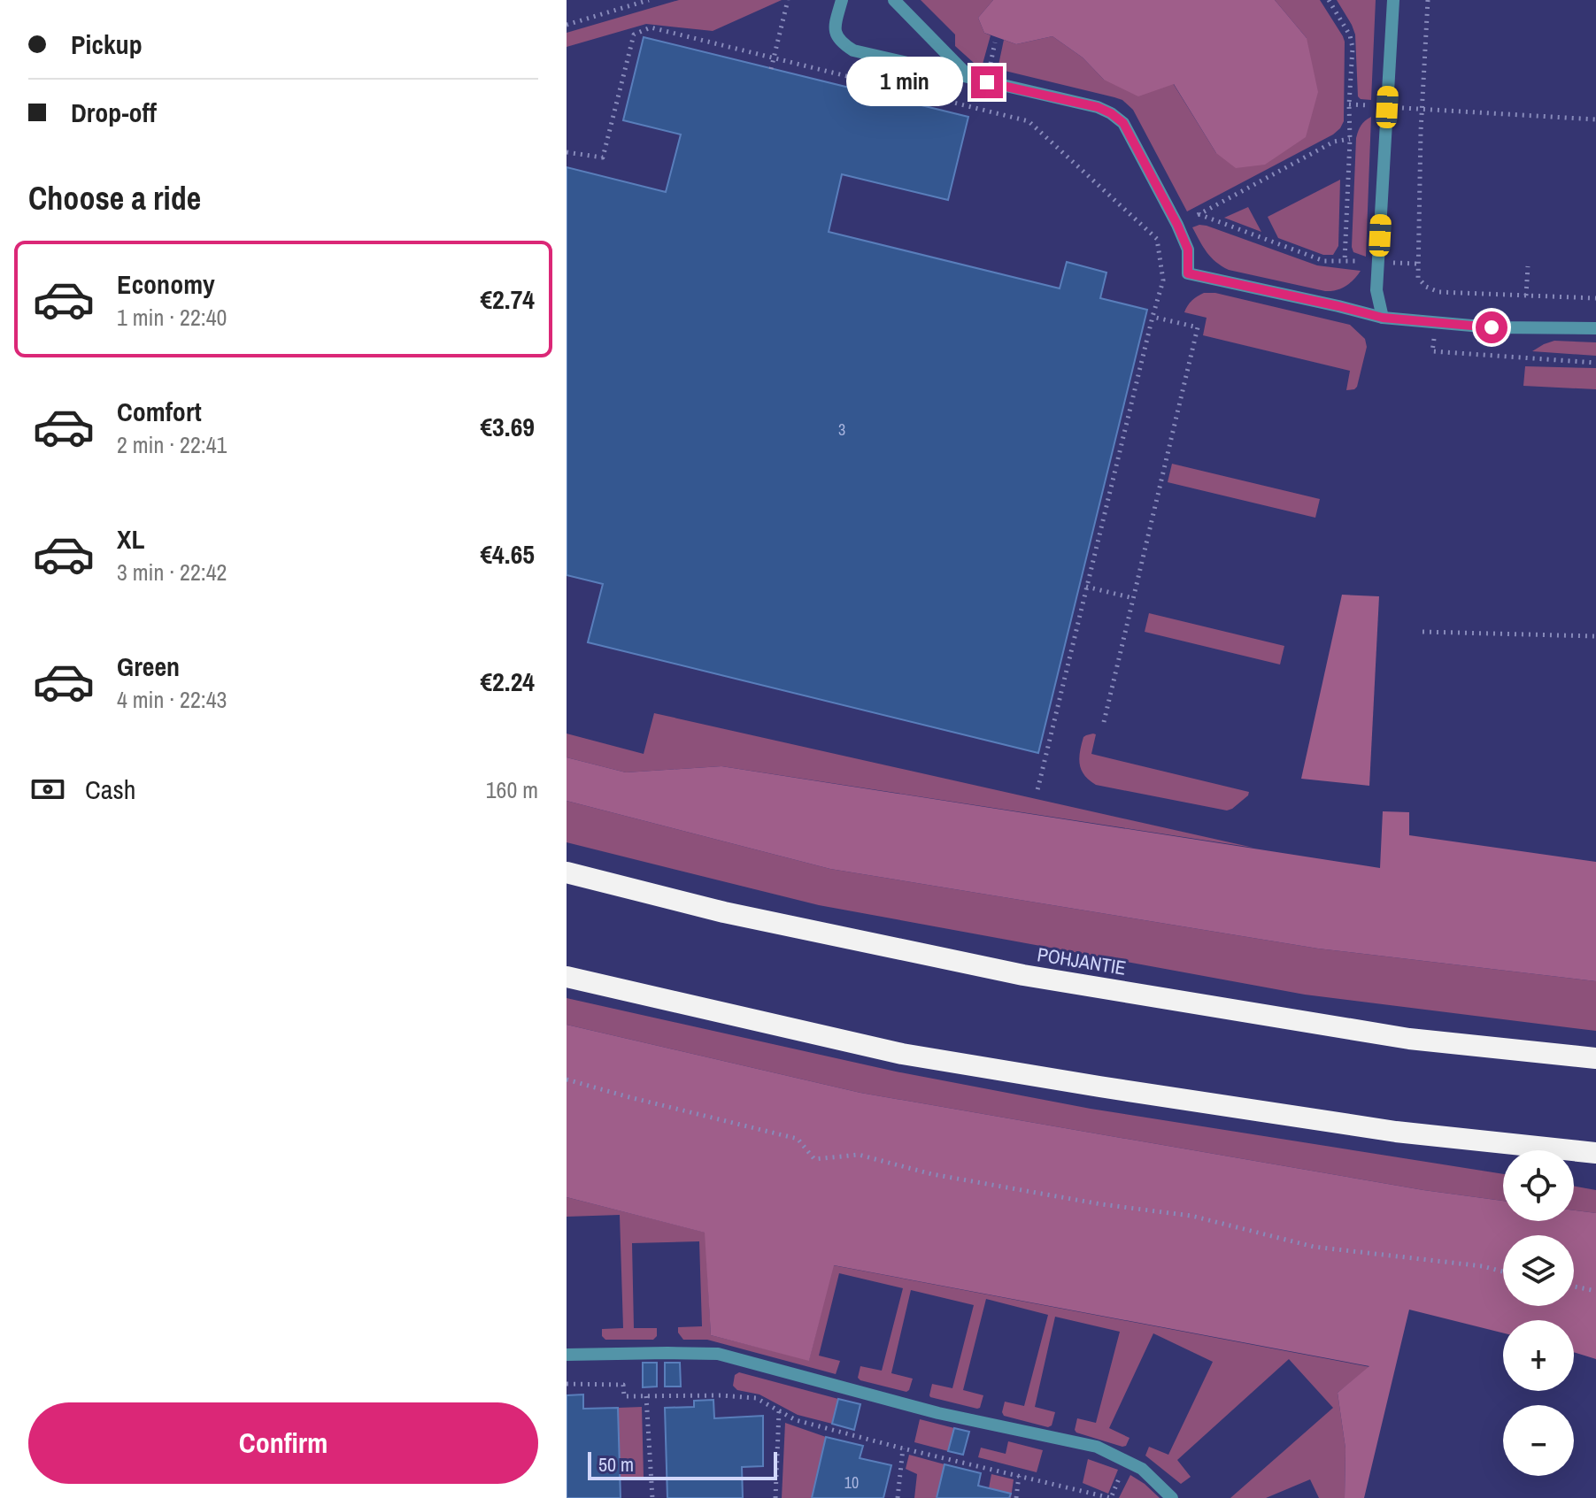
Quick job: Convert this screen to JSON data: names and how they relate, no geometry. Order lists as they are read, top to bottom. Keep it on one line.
{"streets":{"highway":["POHJANTIE"]},"house_numbers":["3","10"],"scale_bar":"50 m","page":{"banner":["Pickup","Drop-off"],"bubble":"1 min","heading":"Choose a ride","list":[{"name":"Economy","note":"1 min · 22:40","value":"€2.74"},{"name":"Comfort","note":"2 min · 22:41","value":"€3.69"},{"name":"XL","note":"3 min · 22:42","value":"€4.65"},{"name":"Green","note":"4 min · 22:43","value":"€2.24"}],"pay":["Cash","160 m"],"map_buttons":["+","−"],"buttons":"Confirm","scale":"50 m"}}
